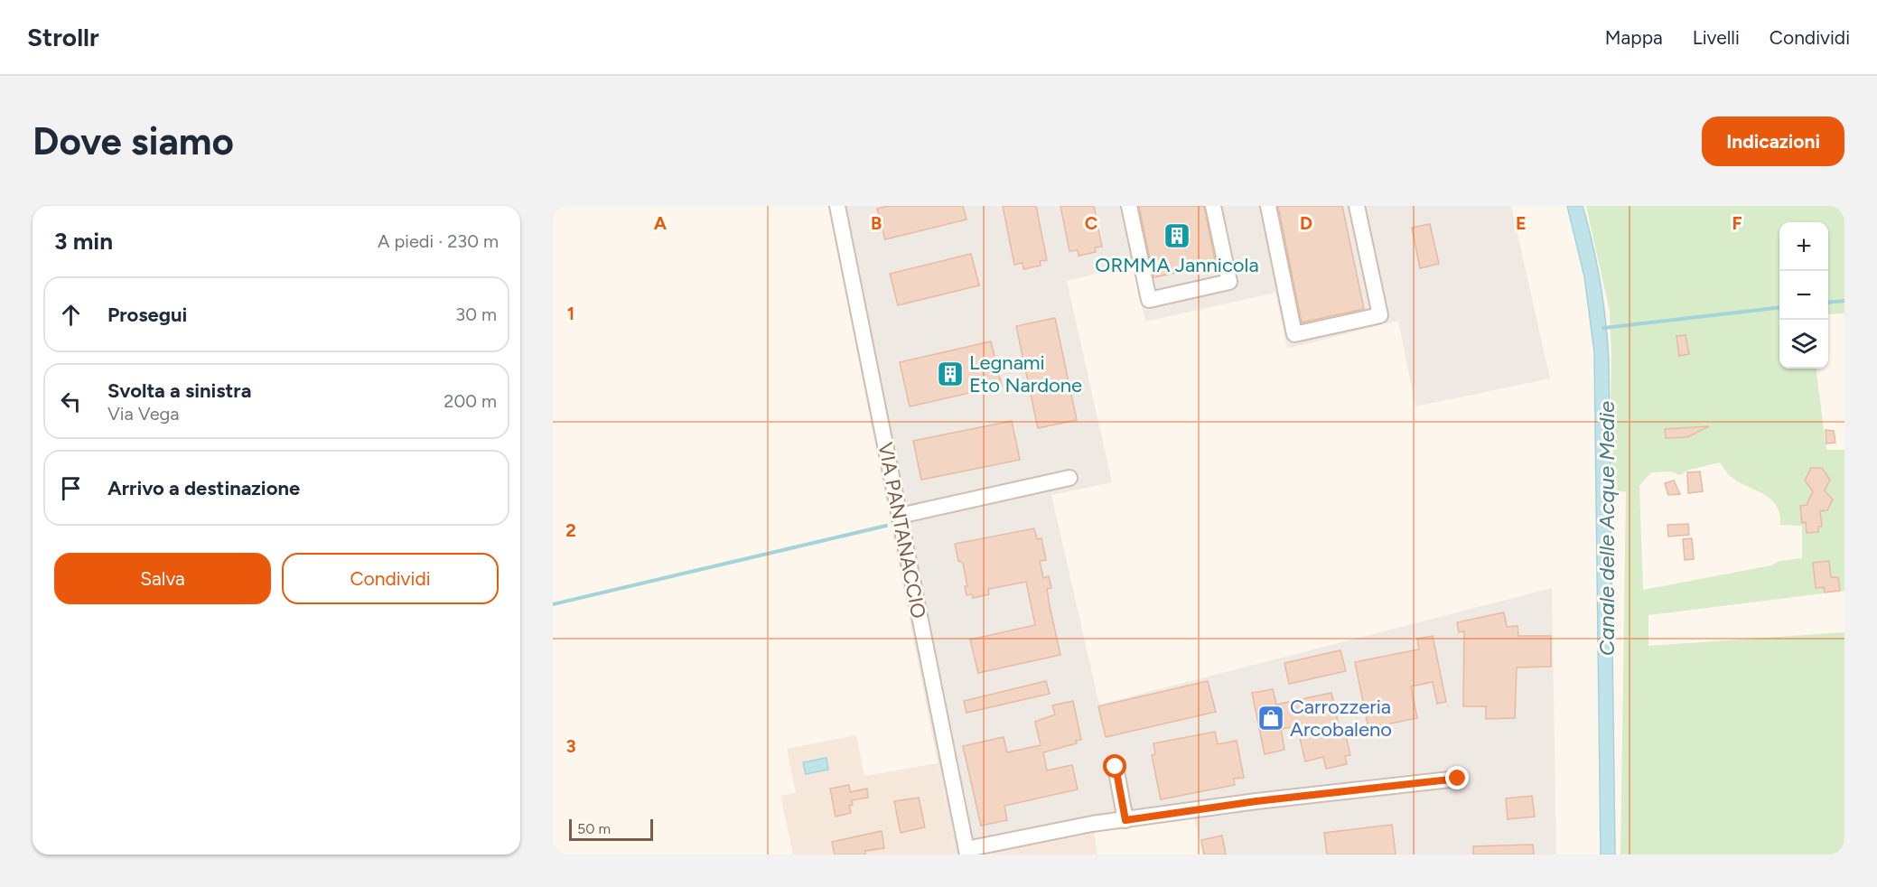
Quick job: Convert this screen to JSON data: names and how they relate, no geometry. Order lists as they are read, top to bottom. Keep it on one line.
{"streets":{"street":["VIA PANTANACCIO"]},"water":["Canale delle Acque Medie"],"places":{"building":["ORMMA Jannicola","Legnami Eto Nardone"],"shop":["Carrozzeria Arcobaleno"]},"scale_bar":"50 m","page":{"header":"Strollr","nav":["Mappa","Livelli","Condividi"],"buttons":["Indicazioni",["Salva","Condividi"]],"title":"Dove siamo","heading":["3 min","A piedi · 230 m"],"map_buttons":["+","−"],"list":[["Prosegui","30 m"],["Svolta a sinistra","Via Vega","200 m"],"Arrivo a destinazione"],"scale":"50 m"},"grid":{"columns":["A","B","C","D","E","F"],"rows":["1","2","3"]}}
